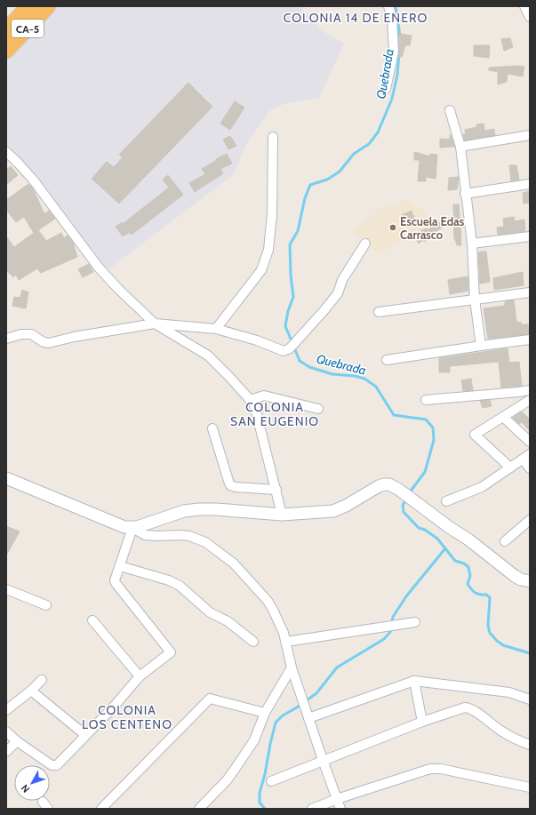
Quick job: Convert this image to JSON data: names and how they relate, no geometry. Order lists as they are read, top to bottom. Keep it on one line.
{"streets":{"highway":["CA-5"]},"districts":["COLONIA 14 DE ENERO","COLONIA SAN EUGENIO","COLONIA LOS CENTENO"],"water":["Quebrada"],"places":["Escuela Edas Carrasco"],"north":"bottom left"}
